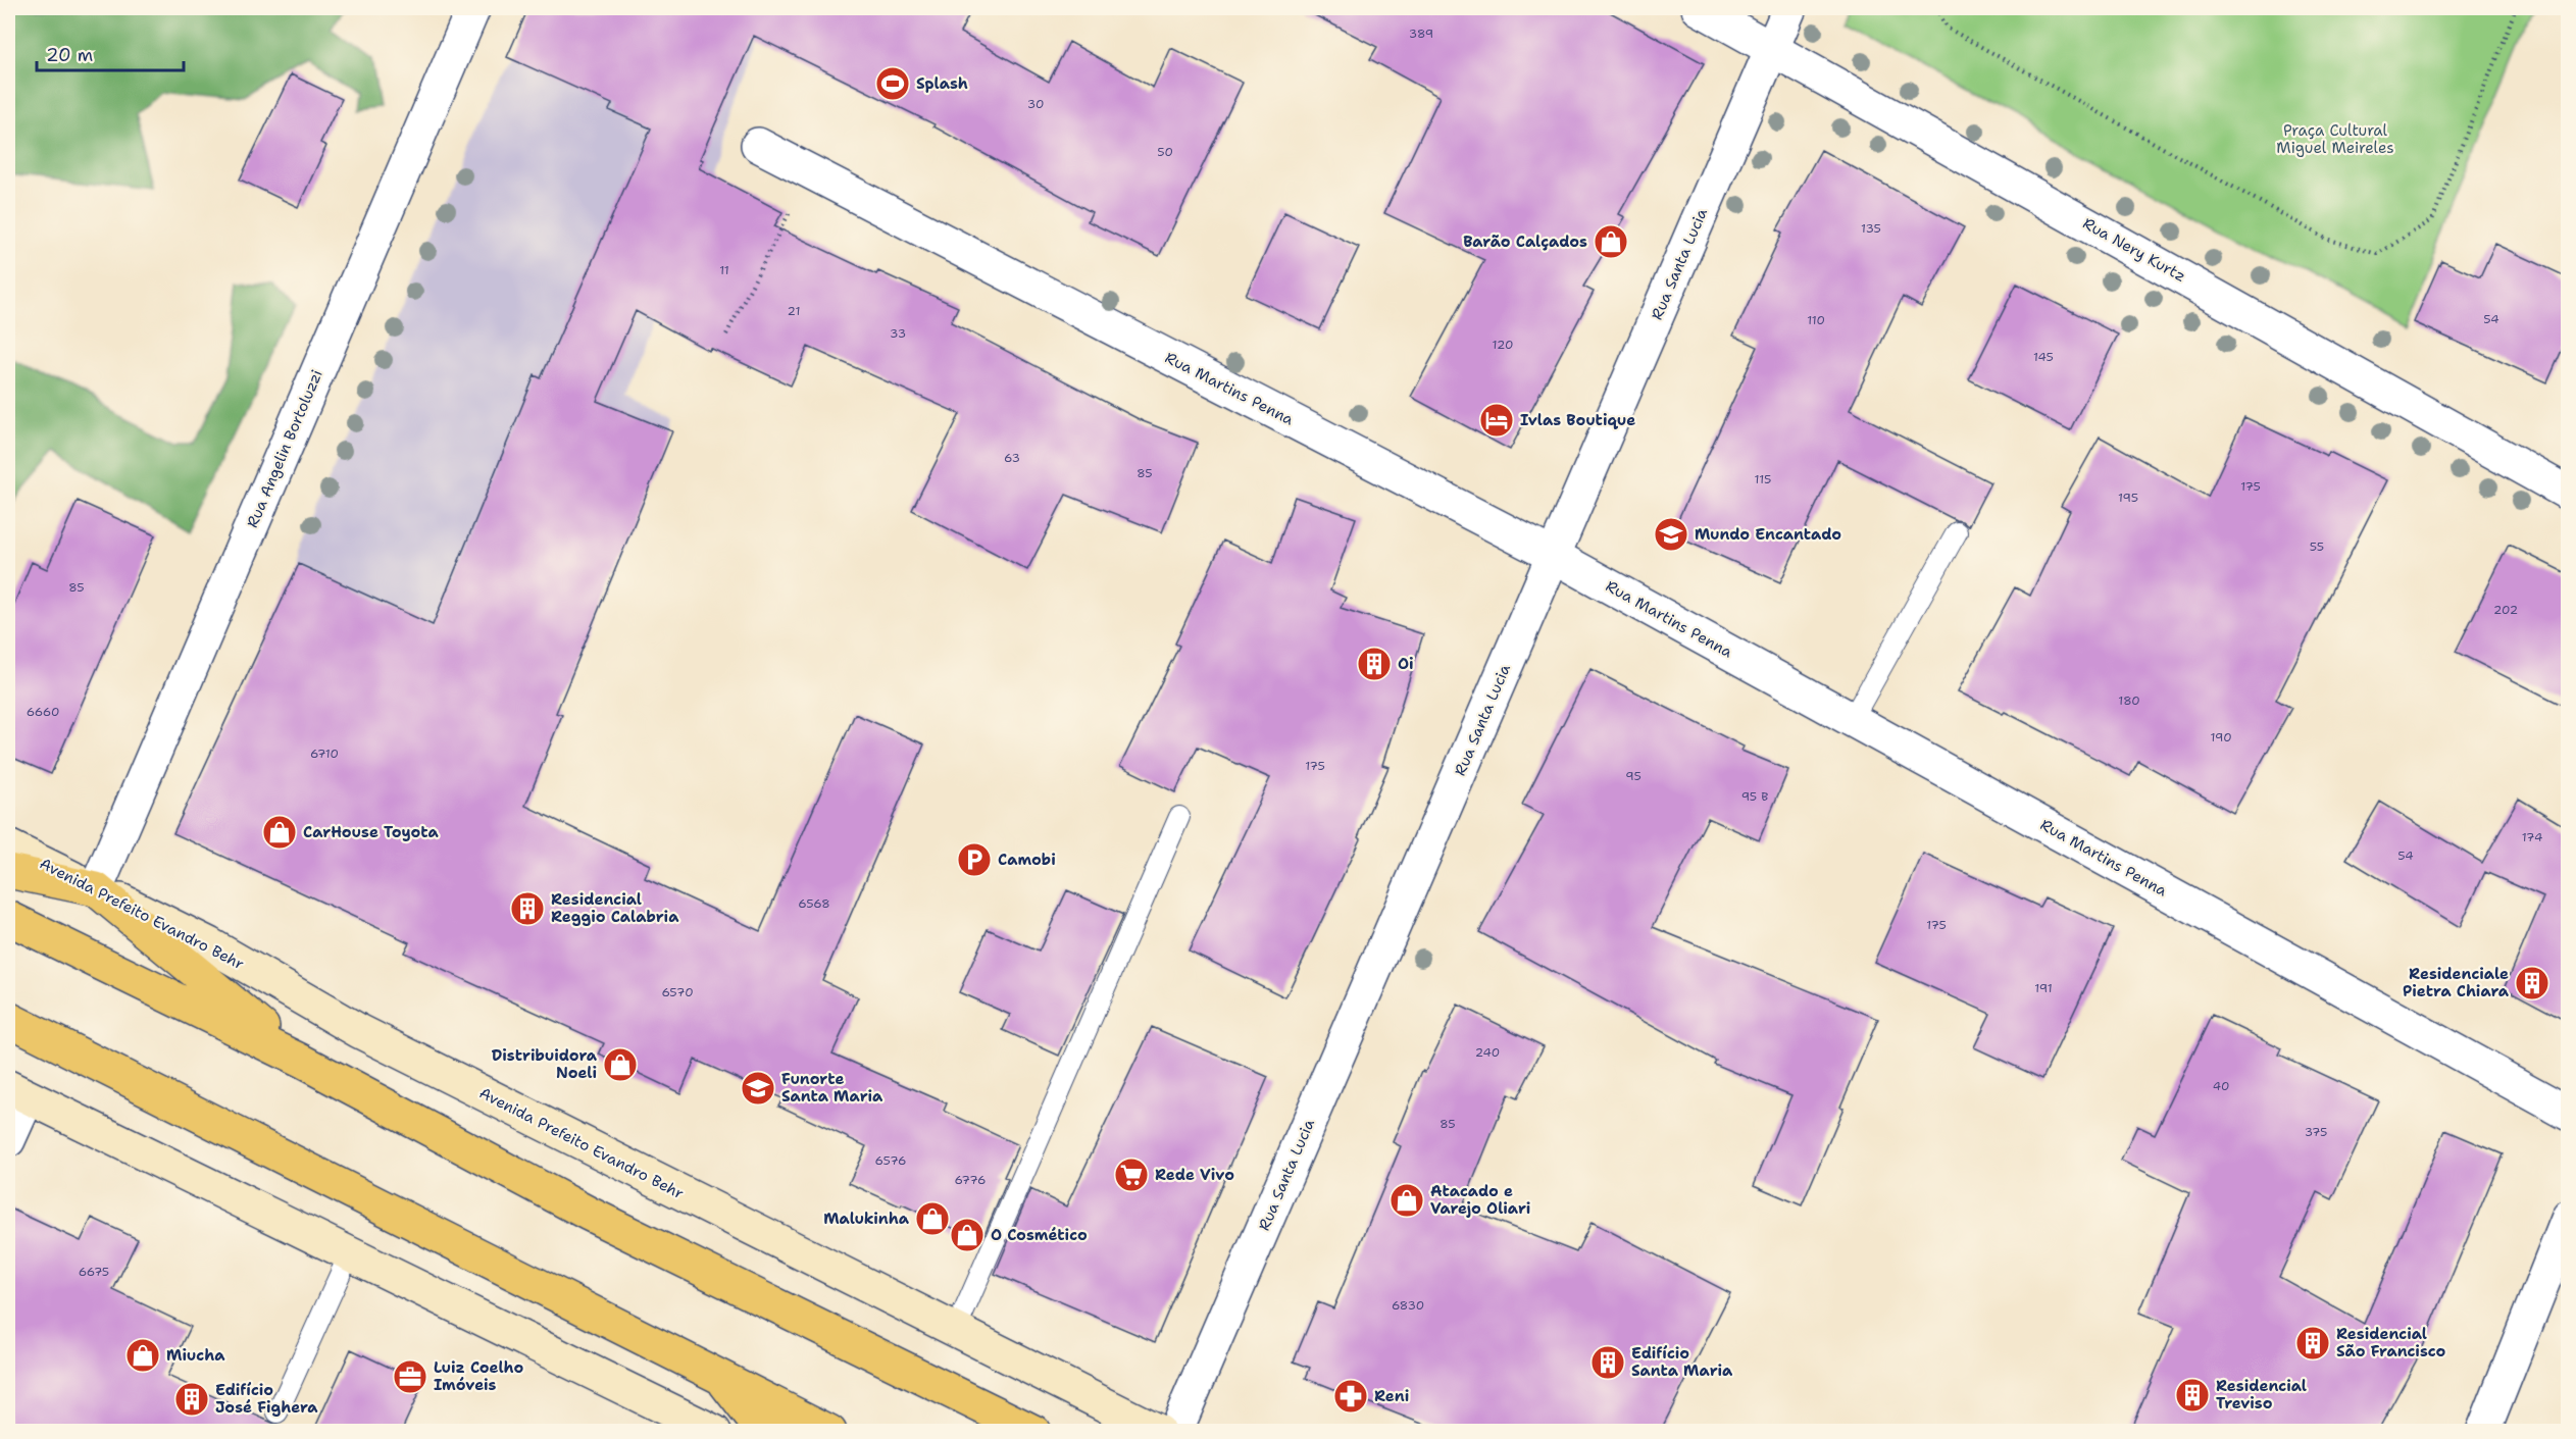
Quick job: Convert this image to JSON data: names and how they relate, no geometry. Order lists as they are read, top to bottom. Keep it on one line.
{"streets":{"main road":["Avenida Prefeito Evandro Behr"],"street":["Rua Nery Kurtz","Rua Santa Lucia","Rua Martins Penna","Rua Angelin Bortoluzzi"]},"crossings":[["Rua Nery Kurtz","Rua Santa Lucia"],["Rua Santa Lucia","Rua Martins Penna"],["Rua Angelin Bortoluzzi","Avenida Prefeito Evandro Behr"]],"parks":["Praça Cultural Miguel Meireles"],"places":{"sports":["Splash"],"shop":["Barão Calçados","CarHouse Toyota","Distribuidora Noeli","Atacado e Varejo Oliari","Malukinha","O Cosmético","Miucha"],"hotel":["Ivlas Boutique"],"school or university":["Mundo Encantado","Funorte Santa Maria"],"building":["Oi","Residencial Reggio Calabria","Residenciale Pietra Chiara","Residencial São Francisco","Edifício Santa Maria","Residencial Treviso","Edifício José Fighera"],"parking":["Camobi"],"supermarket":["Rede Vivo"],"office":["Luiz Coelho Imóveis"],"pharmacy":["Reni"]},"house_numbers":["389","30","50","135","11","21","54","110","33","120","145","63","85","115","175","195","55","85","202","180","6660","190","6710","175","95","95 B","174","54","6568","175","191","6570","240","40","85","375","6576","6776","6675","6830"],"scale_bar":"20 m"}
